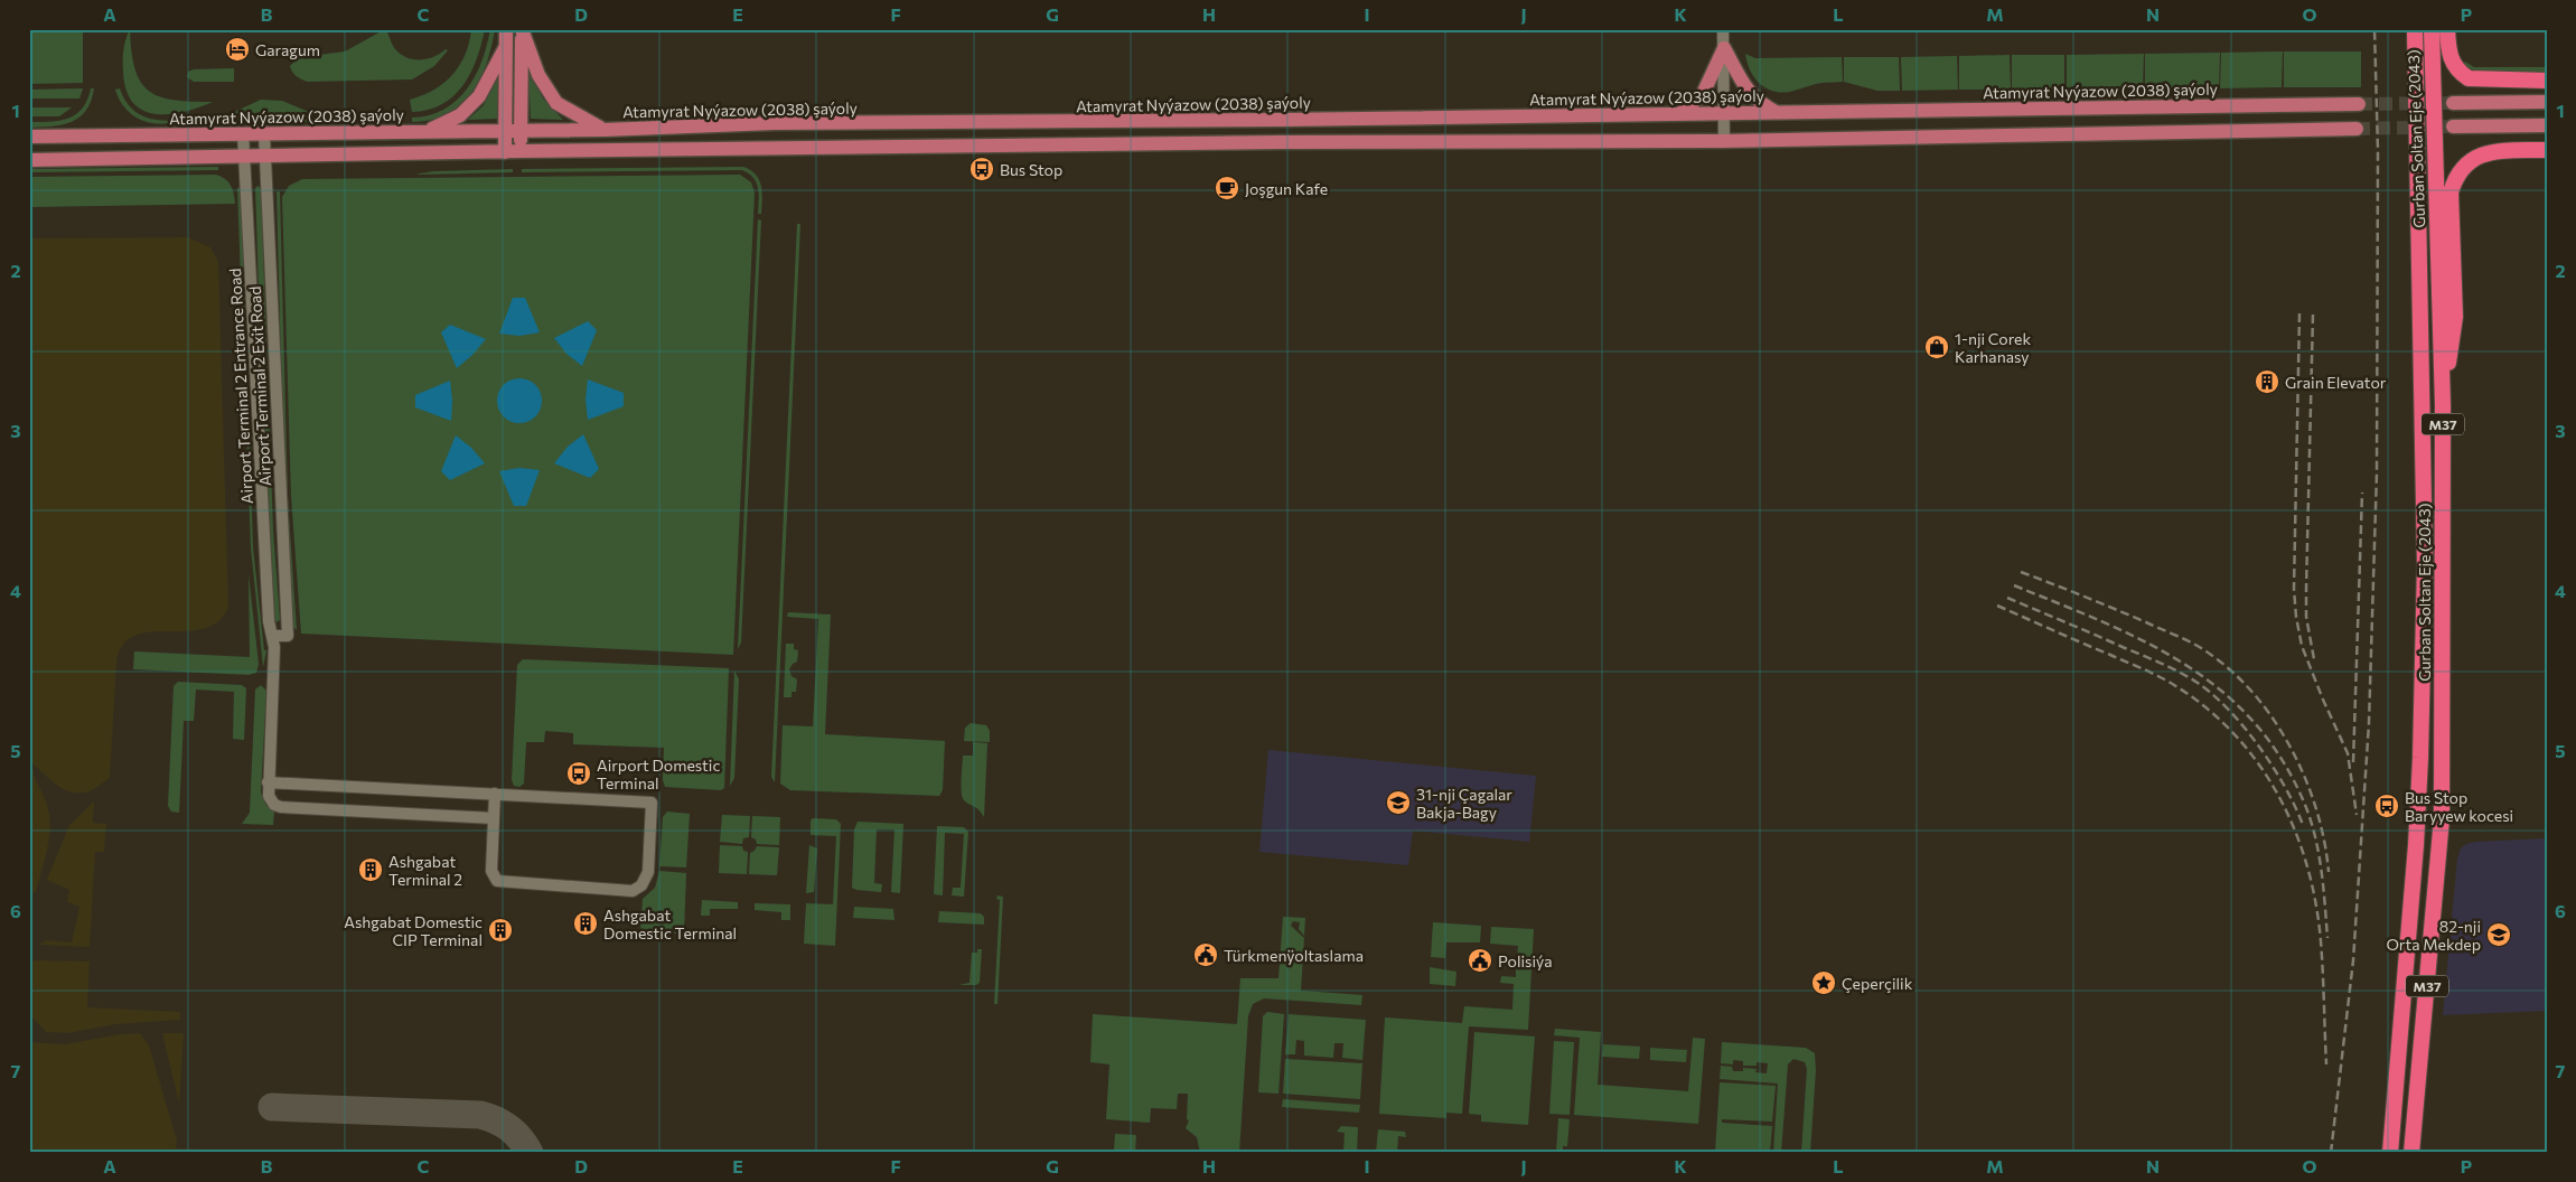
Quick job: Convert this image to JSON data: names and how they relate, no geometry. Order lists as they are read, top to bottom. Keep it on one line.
{"streets":{"highway":["Gurban Soltan Eje (2043)","M37"],"main road":["Atamyrat Nyýazow (2038) şaýoly"],"street":["Airport Terminal 2 Entrance Road","Airport Terminal 2 Exit Road"]},"crossings":[["Atamyrat Nyýazow (2038) şaýoly","Airport Terminal 2 Entrance Road"],["Atamyrat Nyýazow (2038) şaýoly","Airport Terminal 2 Exit Road"],["Airport Terminal 2 Entrance Road","Airport Terminal 2 Exit Road"]],"places":{"hotel":["Garagum"],"bus stop":["Bus Stop","Airport Domestic Terminal","Bus Stop Baryyew kocesi"],"cafe":["Joşgun Kafe"],"shop":["1-nji Corek Karhanasy"],"building":["Grain Elevator","Ashgabat Terminal 2","Ashgabat Domestic Terminal","Ashgabat Domestic CIP Terminal"],"school or university":["31-nji Çagalar Bakja-Bagy","82-nji Orta Mekdep"],"public building":["Türkmenÿoltaslama","Polisiýa"],"place":["Çeperçilik"]},"grid":{"columns":["A","B","C","D","E","F","G","H","I","J","K","L","M","N","O","P"],"rows":["1","2","3","4","5","6","7"]}}
